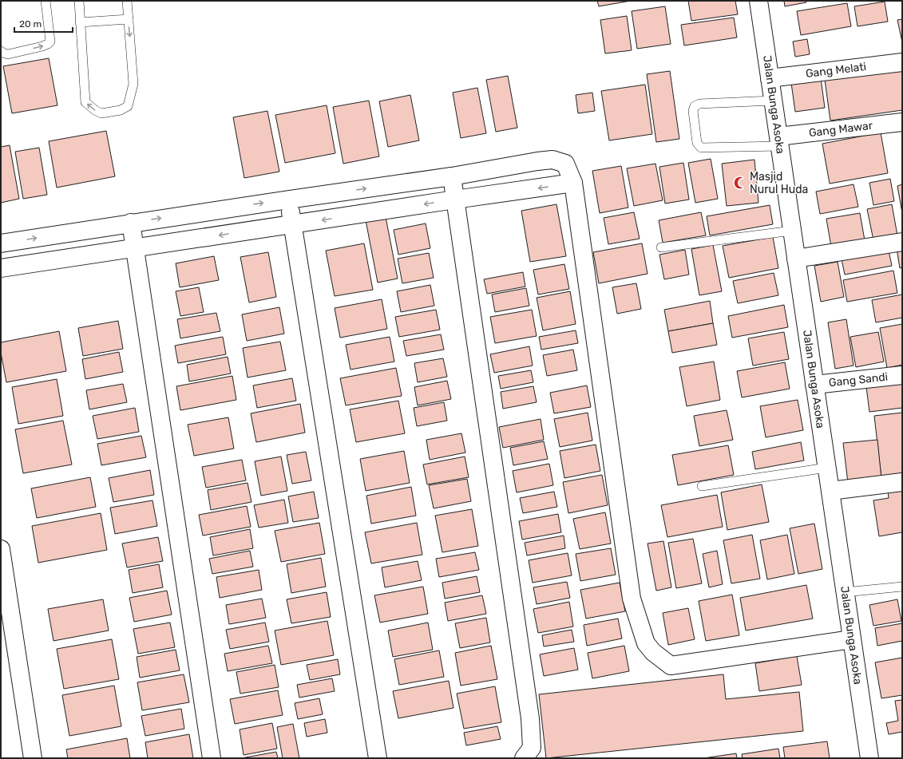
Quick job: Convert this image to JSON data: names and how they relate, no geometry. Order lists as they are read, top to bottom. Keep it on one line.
{"streets":{"street":["Gang Melati","Jalan Bunga Asoka","Gang Mawar","Gang Sandi"]},"crossings":[["Gang Melati","Jalan Bunga Asoka"],["Jalan Bunga Asoka","Gang Mawar"],["Jalan Bunga Asoka","Gang Sandi"]],"places":{"mosque":["Masjid Nurul Huda"]},"scale_bar":"20 m"}
